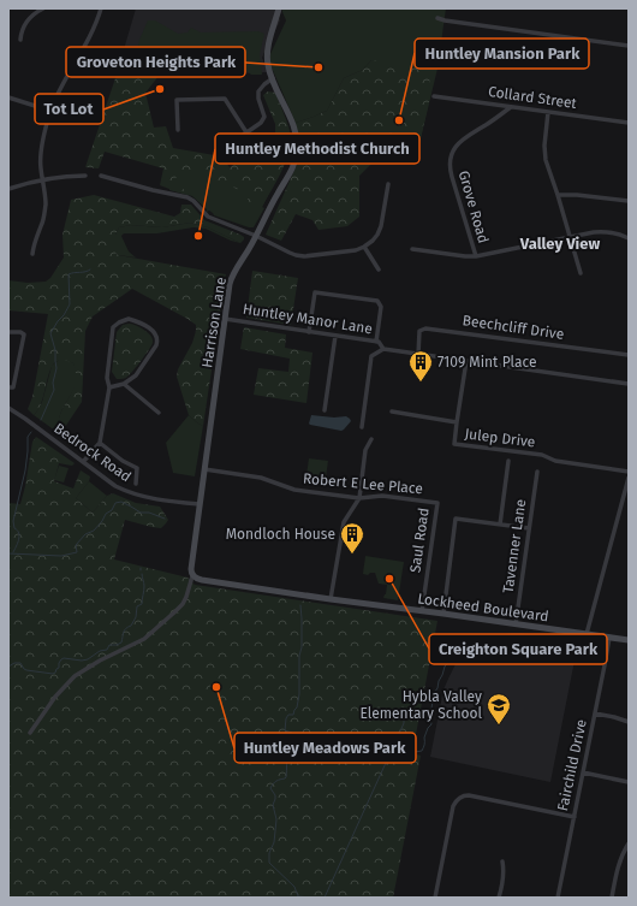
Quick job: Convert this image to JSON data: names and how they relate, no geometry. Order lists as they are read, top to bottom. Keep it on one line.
{"streets":{"street":["Collard Street","Grove Road","Huntley Manor Lane","Harrison Lane","Beechcliff Drive","Julep Drive","Bedrock Road","Robert E Lee Place","Saul Road","Tavenner Lane","Lockheed Boulevard","Fairchild Drive"]},"crossings":[["Collard Street","Grove Road"],["Huntley Manor Lane","Harrison Lane"],["Harrison Lane","Bedrock Road"],["Harrison Lane","Robert E Lee Place"],["Harrison Lane","Lockheed Boulevard"],["Robert E Lee Place","Saul Road"],["Saul Road","Lockheed Boulevard"],["Tavenner Lane","Lockheed Boulevard"],["Lockheed Boulevard","Fairchild Drive"]],"districts":["Valley View"],"places":{"other":["Groveton Heights Park","Tot Lot","Huntley Mansion Park","Huntley Methodist Church","Creighton Square Park","Huntley Meadows Park"],"building":["7109 Mint Place","Mondloch House"],"school or university":["Hybla Valley Elementary School"]}}
